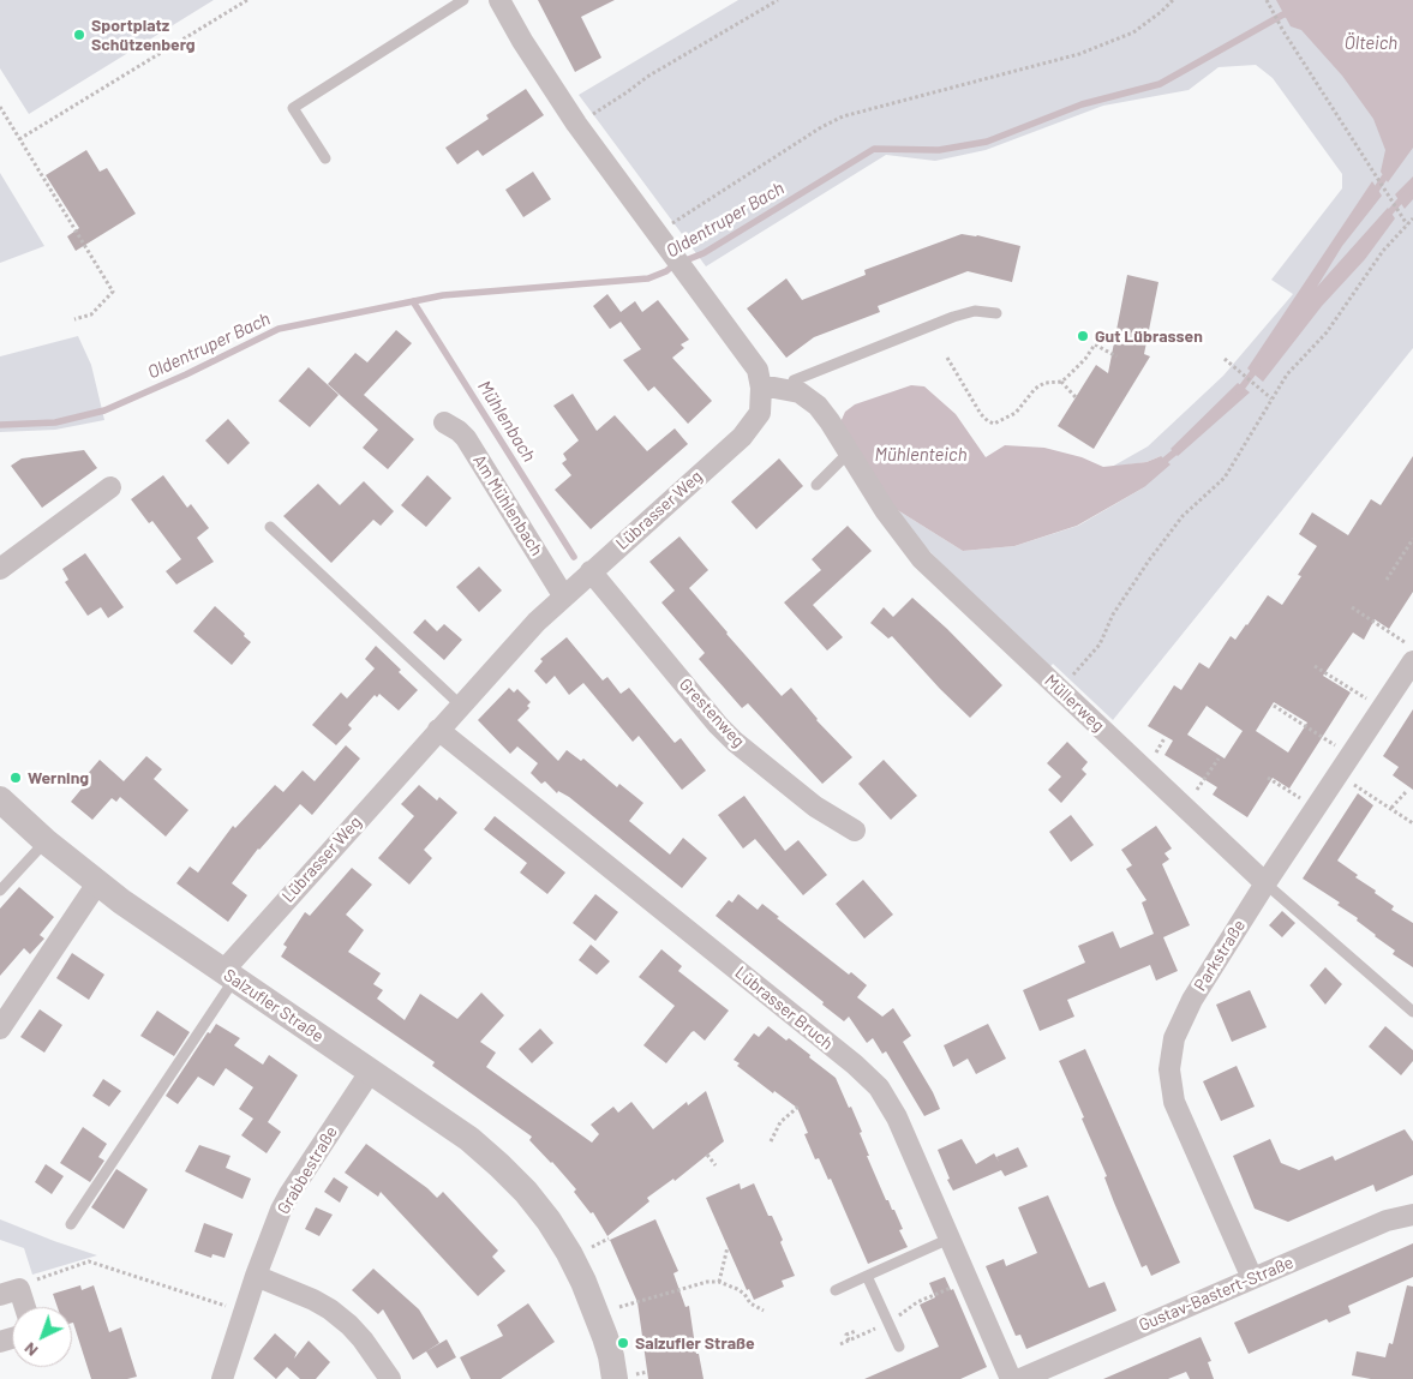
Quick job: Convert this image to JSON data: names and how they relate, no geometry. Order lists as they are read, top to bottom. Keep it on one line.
{"streets":{"street":["Am Mühlenbach","Lübrasser Weg","Müllerweg","Grestenweg","Parkstraße","Salzufler Straße","Lübrasser Bruch","Grabbestraße","Gustav-Bastert-Straße"]},"crossings":[["Am Mühlenbach","Lübrasser Weg"],["Lübrasser Weg","Müllerweg"],["Lübrasser Weg","Grestenweg"],["Lübrasser Weg","Salzufler Straße"],["Lübrasser Weg","Lübrasser Bruch"],["Müllerweg","Parkstraße"],["Parkstraße","Gustav-Bastert-Straße"],["Salzufler Straße","Grabbestraße"]],"water":["Ölteich","Oldentruper Bach","Mühlenbach","Mühlenteich"],"places":["Sportplatz Schützenberg","Gut Lübrassen","Werning","Salzufler Straße"],"north":"bottom left"}
